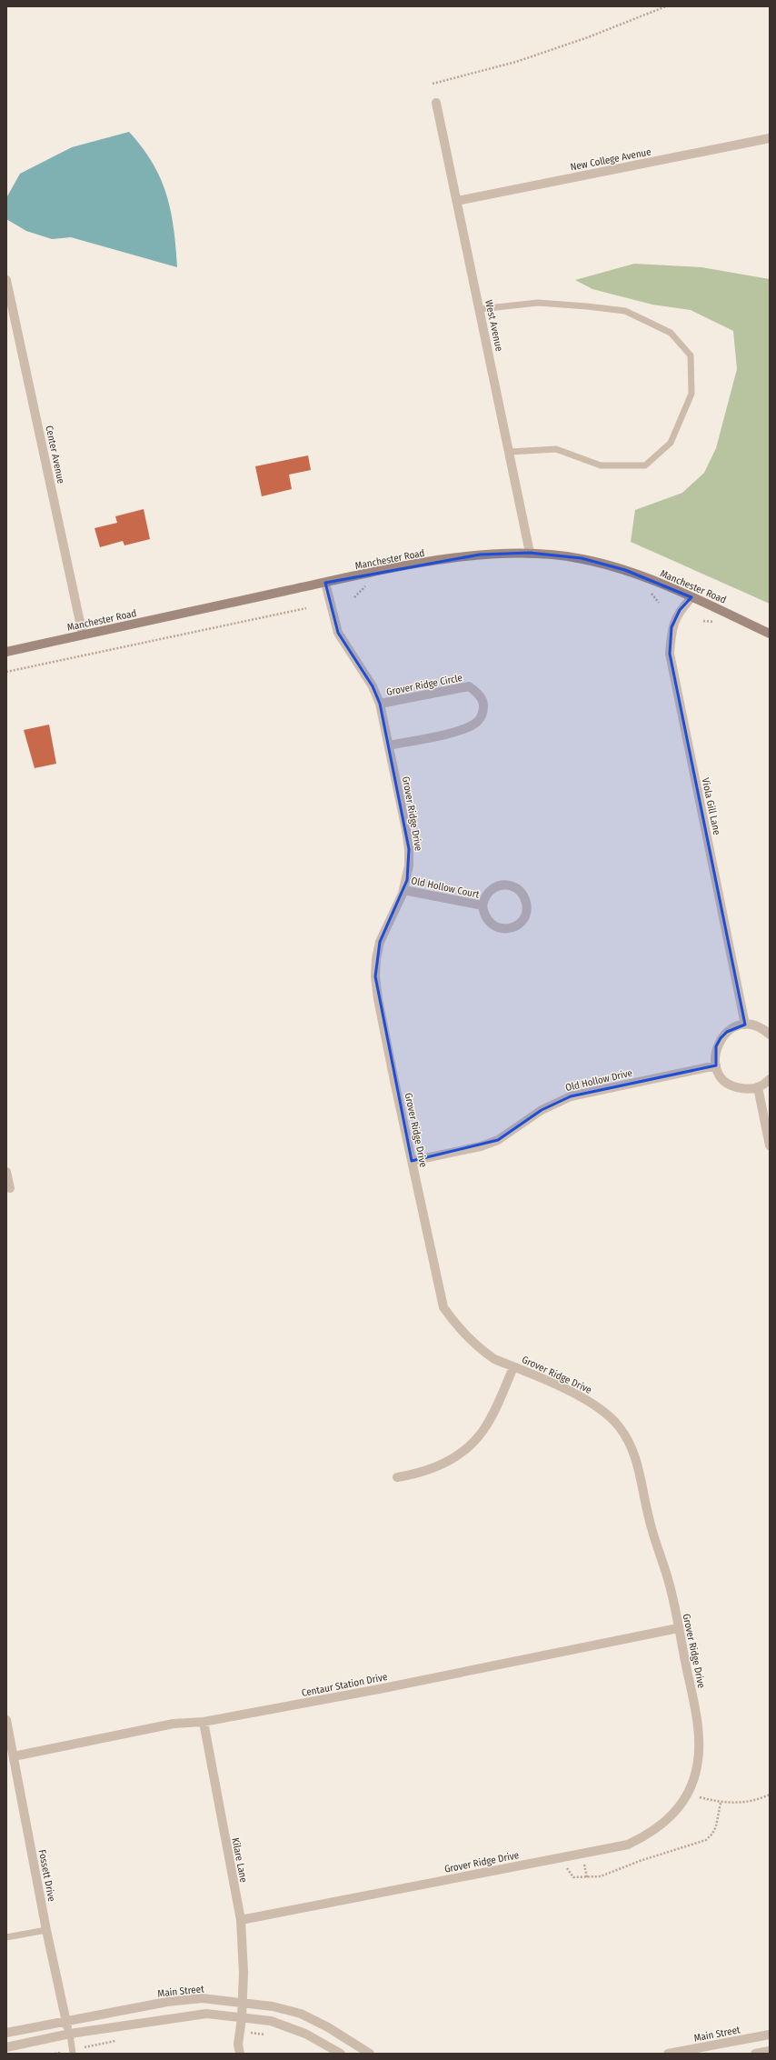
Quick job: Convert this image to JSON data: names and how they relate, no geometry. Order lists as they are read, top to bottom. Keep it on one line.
{"streets":{"street":["New College Avenue","West Avenue","Center Avenue","Manchester Road","Grover Ridge Circle","Viola Gill Lane","Grover Ridge Drive","Old Hollow Court","Old Hollow Drive","Centaur Station Drive","Kilare Lane","Fossett Drive","Main Street"]},"crossings":[["New College Avenue","West Avenue"],["West Avenue","Manchester Road"],["Center Avenue","Manchester Road"],["Manchester Road","Viola Gill Lane"],["Manchester Road","Grover Ridge Drive"],["Grover Ridge Circle","Grover Ridge Drive"],["Grover Ridge Drive","Old Hollow Court"],["Grover Ridge Drive","Old Hollow Drive"],["Grover Ridge Drive","Centaur Station Drive"],["Grover Ridge Drive","Kilare Lane"],["Centaur Station Drive","Kilare Lane"],["Centaur Station Drive","Fossett Drive"],["Kilare Lane","Main Street"],["Fossett Drive","Main Street"]]}
